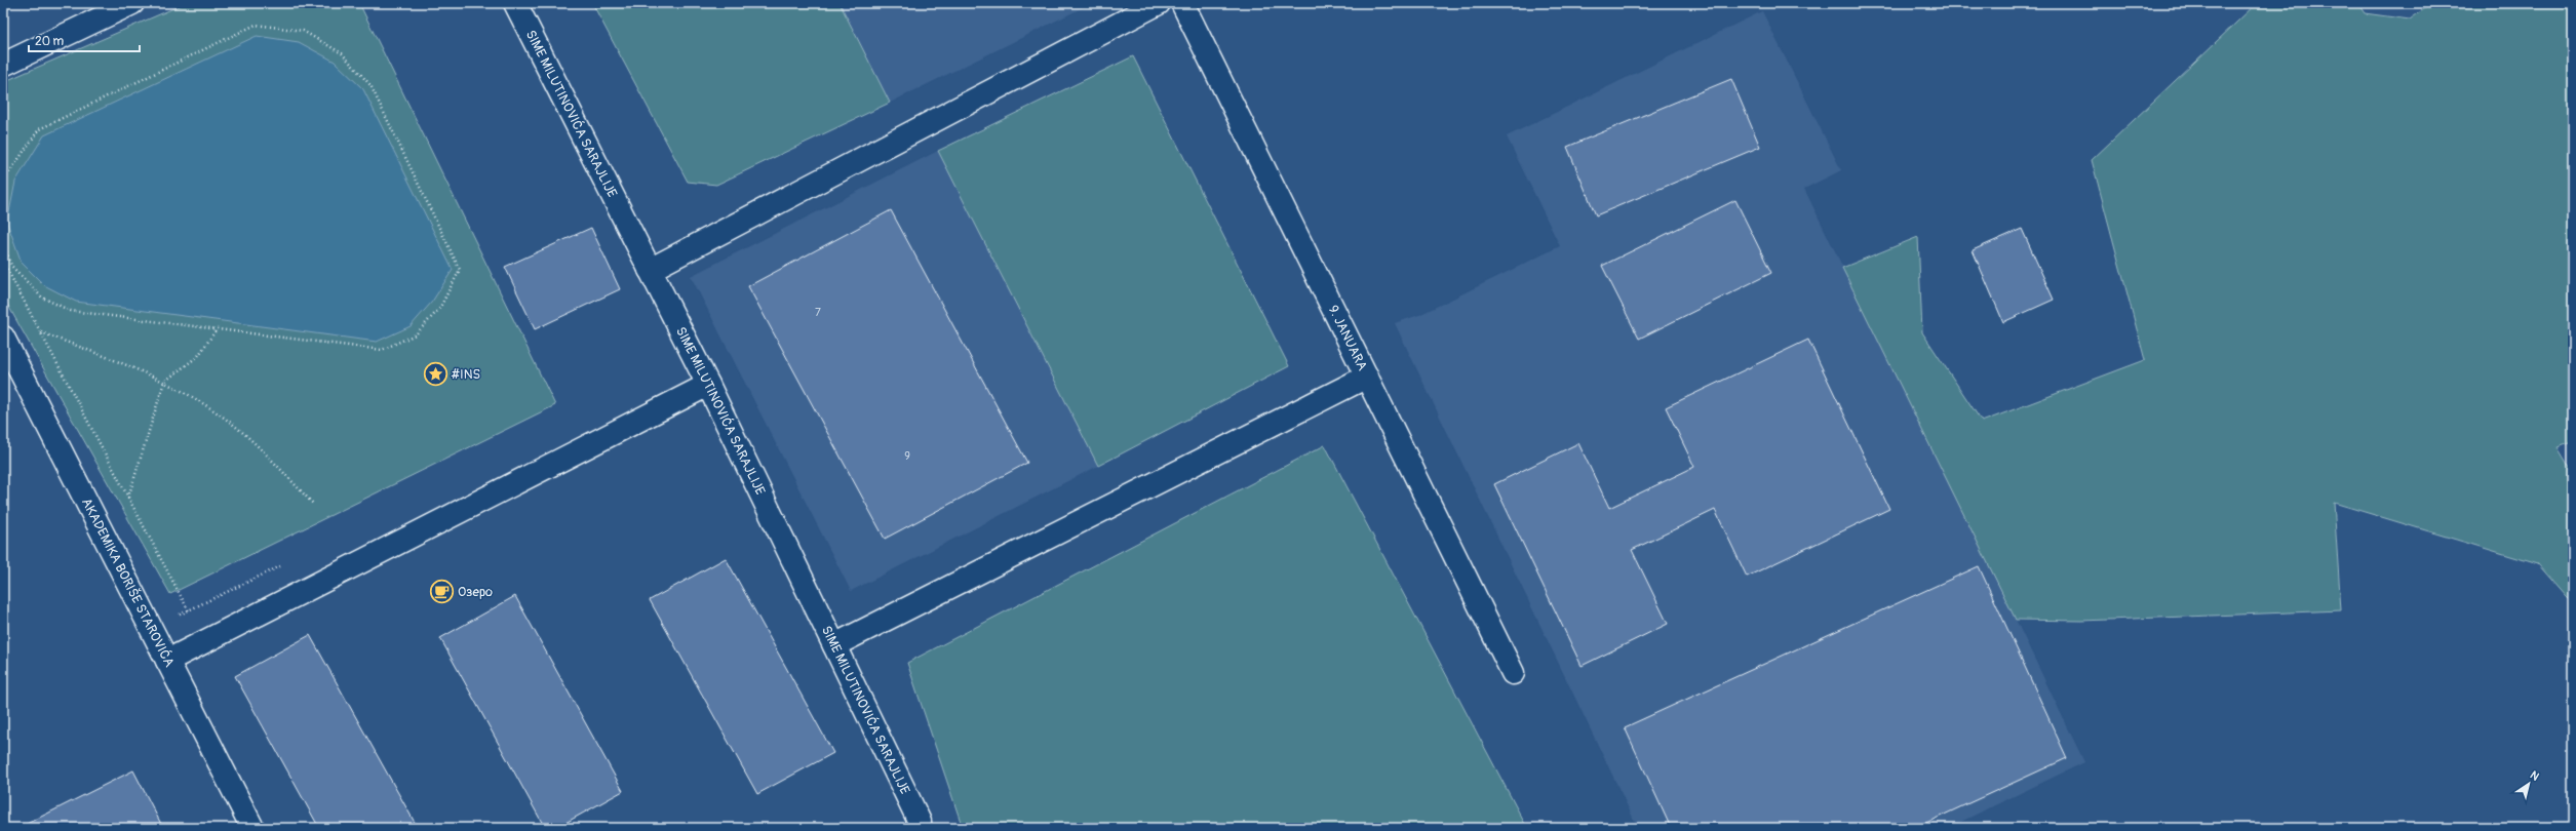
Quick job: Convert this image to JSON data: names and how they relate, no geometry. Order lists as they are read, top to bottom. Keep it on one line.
{"streets":{"street":["SIME MILUTINOVIĆA SARAJLIJE","9. JANUARA","AKADEMIKA BORIŠE STAROVIĆA"]},"places":{"place":["#INS"],"cafe":["Озеро"]},"house_numbers":["7","9"],"scale_bar":"20 m","north":"top right"}
